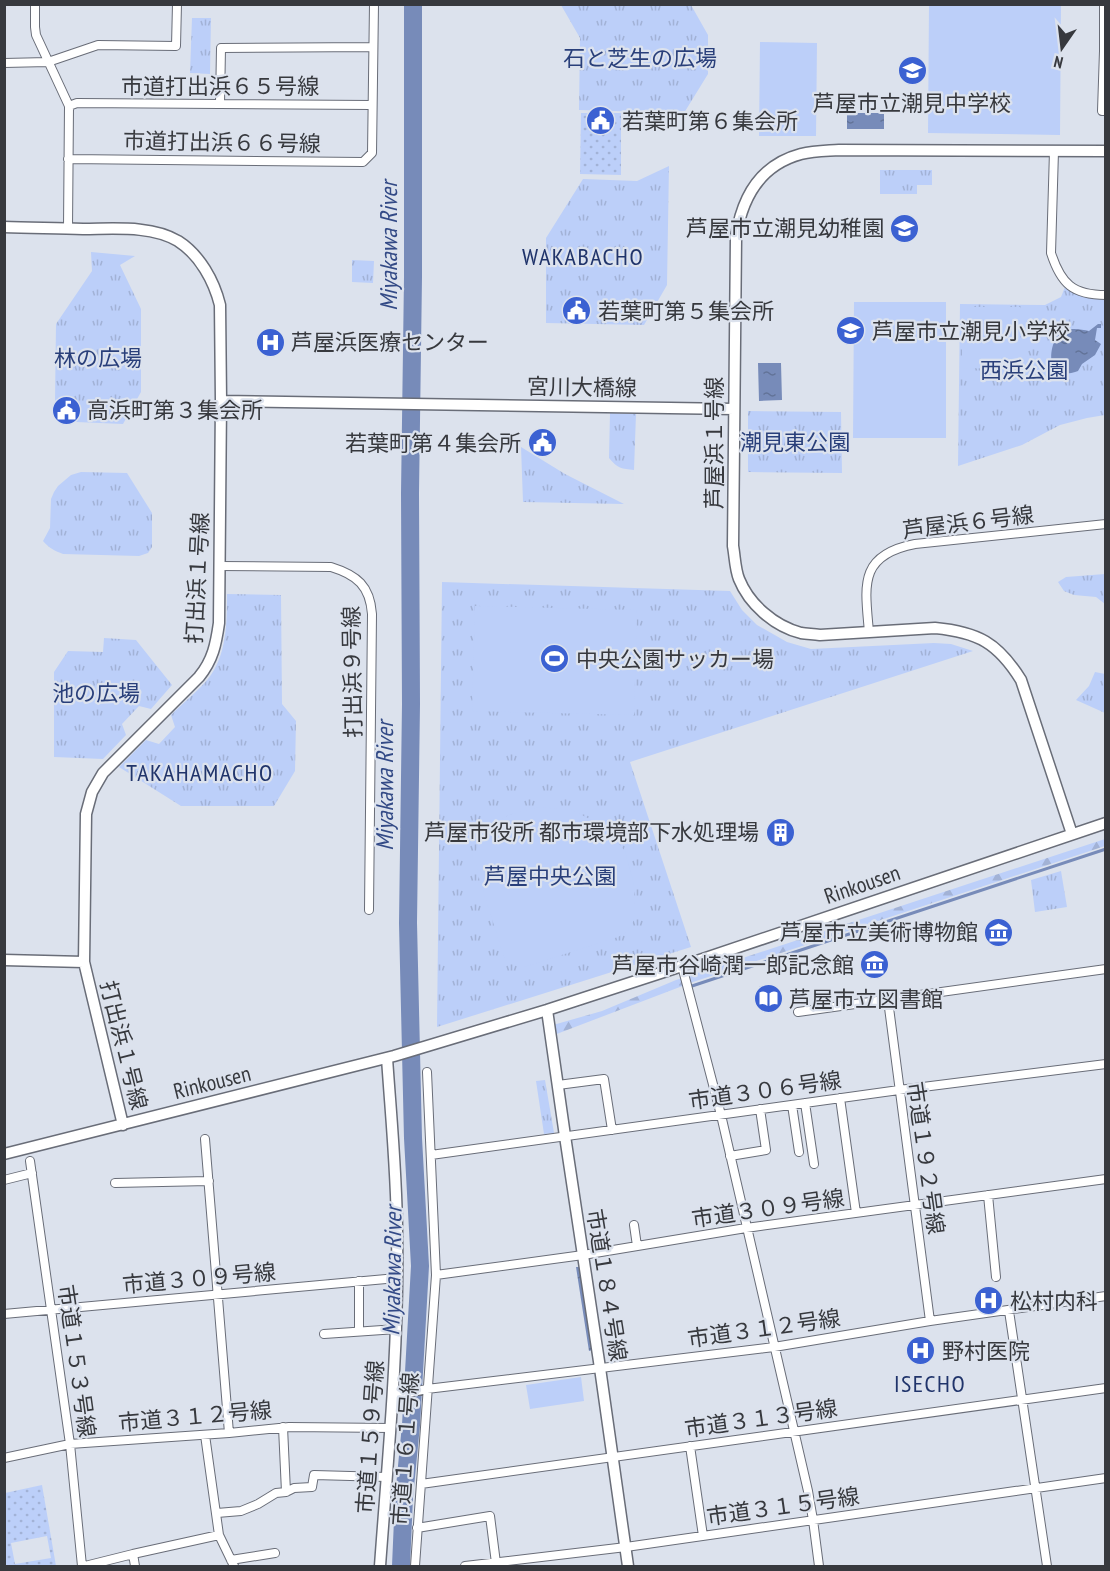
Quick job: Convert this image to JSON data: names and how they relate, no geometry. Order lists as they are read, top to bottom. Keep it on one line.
{"streets":{"street":["市道打出浜６５号線","市道打出浜６６号線","宮川大橋線","芦屋浜１号線","芦屋浜６号線","打出浜１号線","打出浜９号線","Rinkousen","市道３０６号線","市道１９２号線","市道３０９号線","市道１８４号線","市道３１２号線","市道１５３号線","市道３１３号線","市道１５９号線","市道１６１号線","市道３１５号線"]},"crossings":[["市道打出浜６５号線","市道打出浜６６号線"],["宮川大橋線","芦屋浜１号線"],["宮川大橋線","打出浜１号線"],["芦屋浜１号線","芦屋浜６号線"],["芦屋浜１号線","Rinkousen"],["打出浜１号線","打出浜９号線"],["打出浜１号線","Rinkousen"],["Rinkousen","市道１８４号線"],["Rinkousen","市道１５９号線"],["市道３０６号線","市道１９２号線"],["市道３０６号線","市道１８４号線"],["市道３０６号線","市道１６１号線"],["市道１９２号線","市道３０９号線"],["市道１９２号線","市道３１２号線"],["市道３０９号線","市道１８４号線"],["市道３０９号線","市道１５３号線"],["市道３０９号線","市道１５９号線"],["市道３０９号線","市道１６１号線"],["市道１８４号線","市道３１２号線"],["市道１８４号線","市道３１３号線"],["市道１８４号線","市道３１５号線"],["市道３１２号線","市道１５３号線"],["市道３１２号線","市道１５９号線"],["市道３１２号線","市道１６１号線"],["市道３１３号線","市道１６１号線"]],"districts":["WAKABACHO","TAKAHAMACHO","ISECHO"],"water":["Miyakawa River"],"parks":["石と芝生の広場","林の広場","西浜公園","潮見東公園","池の広場","芦屋中央公園"],"places":{"school or university":["芦屋市立潮見中学校","芦屋市立潮見幼稚園","芦屋市立潮見小学校"],"public building":["若葉町第６集会所","若葉町第５集会所","高浜町第３集会所","若葉町第４集会所"],"hospital":["芦屋浜医療センター","松村内科","野村医院"],"sports":["中央公園サッカー場"],"building":["芦屋市役所 都市環境部下水処理場"],"museum":["芦屋市立美術博物館","芦屋市谷崎潤一郎記念館"],"library":["芦屋市立図書館"]},"north":"bottom"}
